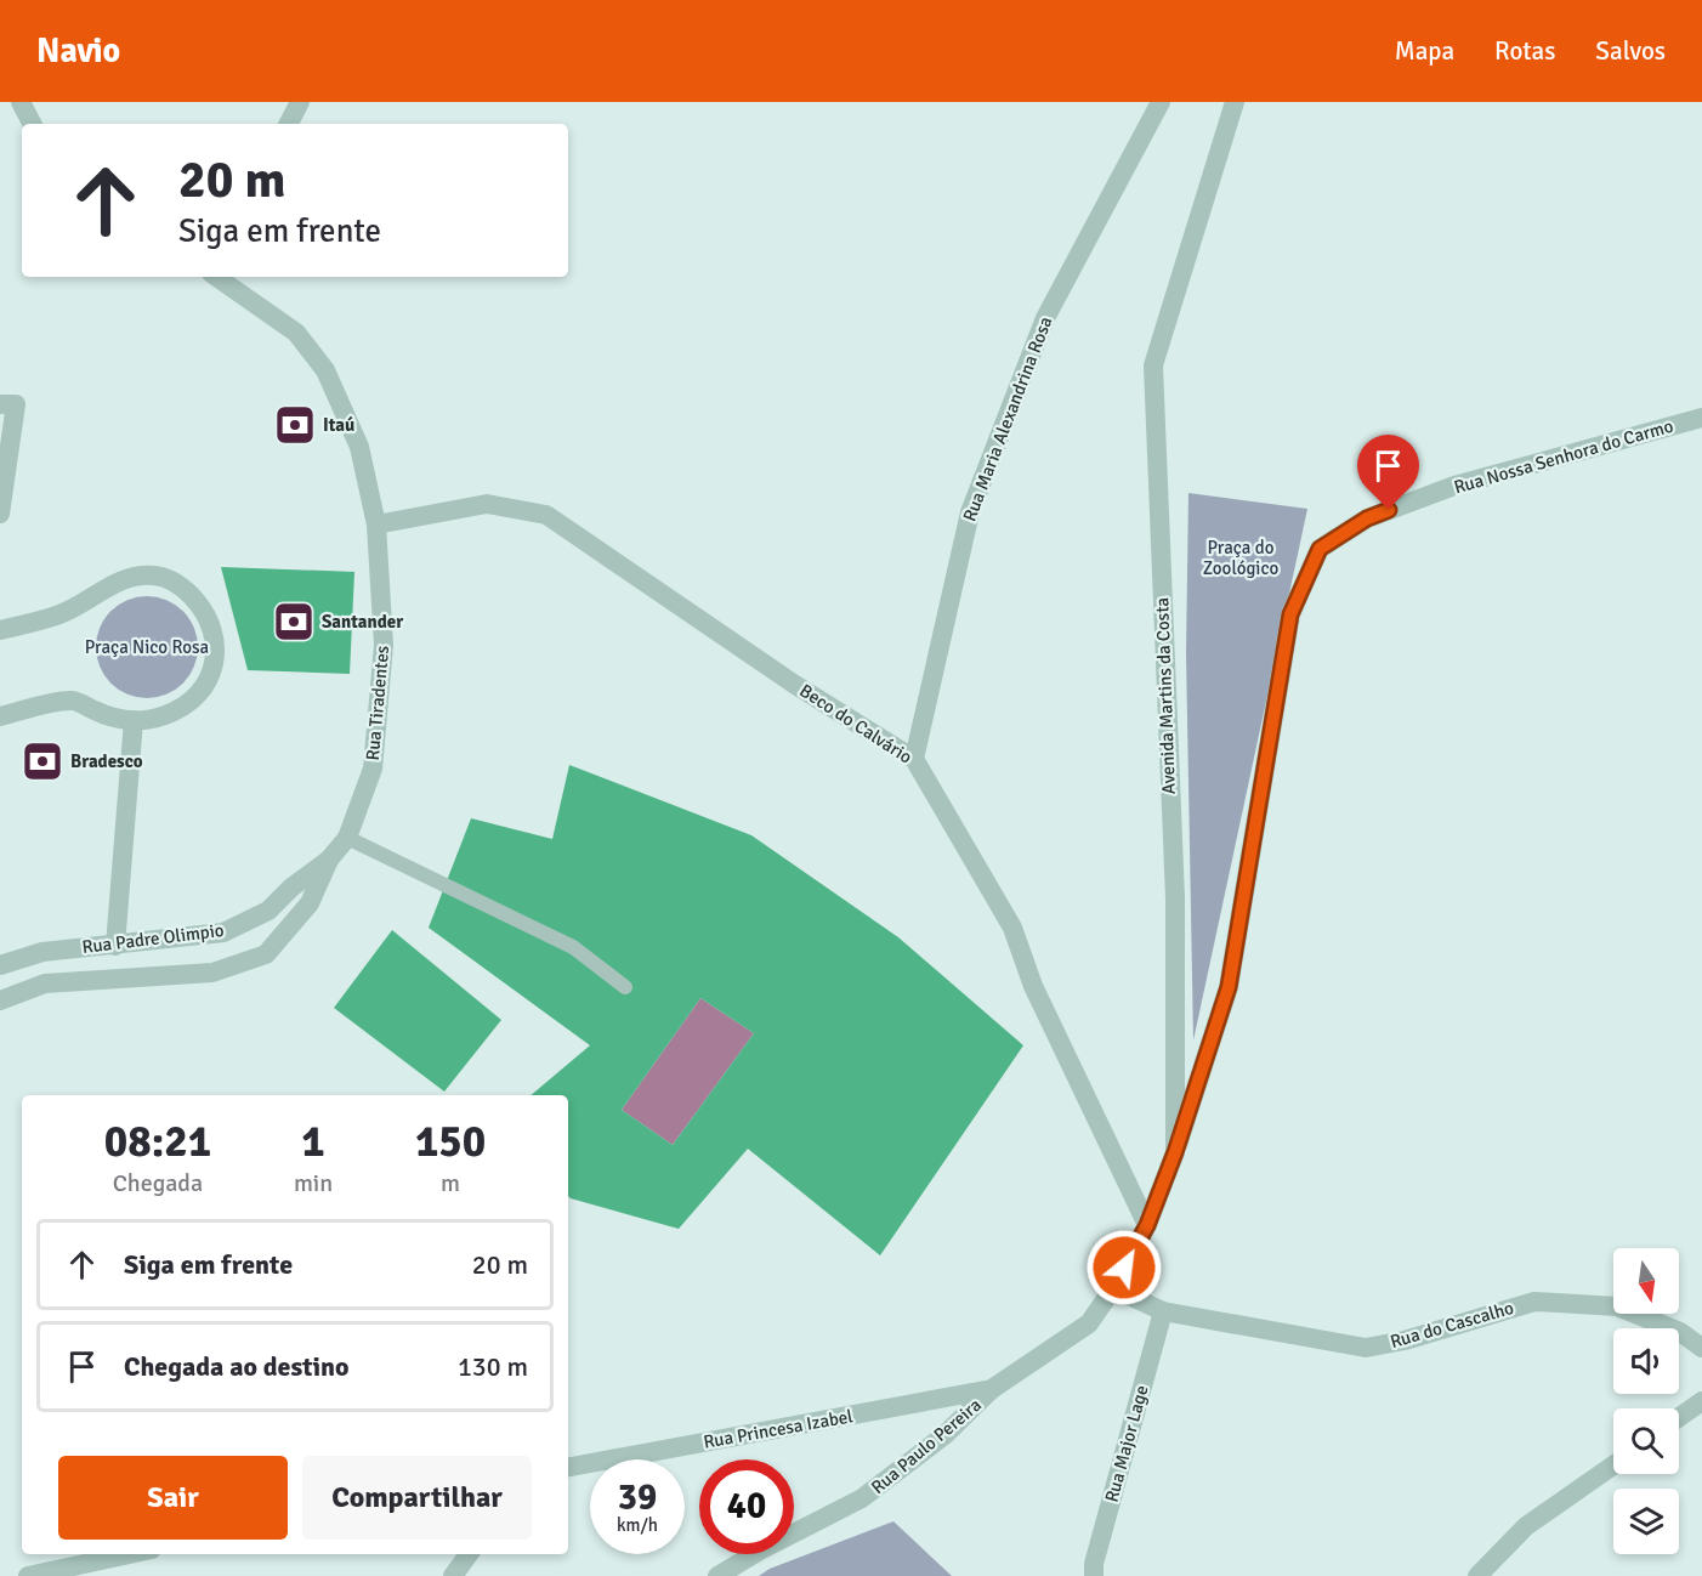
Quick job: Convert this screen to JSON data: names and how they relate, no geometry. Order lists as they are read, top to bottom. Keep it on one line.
{"streets":{"street":["Rua Maria Alexandrina Rosa","Rua Nossa Senhora do Carmo","Avenida Martins da Costa","Rua Tiradentes","Beco do Calvário","Rua Padre Olimpio","Rua do Cascalho","Rua Princesa Izabel","Rua Major Lage","Rua Paulo Pereira"]},"crossings":[["Rua Maria Alexandrina Rosa","Beco do Calvário"],["Rua Nossa Senhora do Carmo","Avenida Martins da Costa"],["Avenida Martins da Costa","Beco do Calvário"],["Avenida Martins da Costa","Rua do Cascalho"],["Avenida Martins da Costa","Rua Paulo Pereira"],["Rua Tiradentes","Beco do Calvário"],["Rua Tiradentes","Rua Padre Olimpio"],["Rua do Cascalho","Rua Major Lage"],["Rua do Cascalho","Rua Paulo Pereira"],["Rua Princesa Izabel","Rua Paulo Pereira"]],"parks":["Praça do Zoológico","Praça Nico Rosa"],"places":{"bank":["Itaú","Santander","Bradesco"]},"north":"bottom","page":{"header":"Navio","nav":["Mapa","Rotas","Salvos"],"turn":["20 m","Siga em frente"],"eta":["08:21","Chegada","1","min","150","m"],"list":[{"name":"Siga em frente","value":"20 m"},{"name":"Chegada ao destino","value":"130 m"}],"buttons":["Sair","Compartilhar"],"speed":"39 km/h","limit":"40"}}
